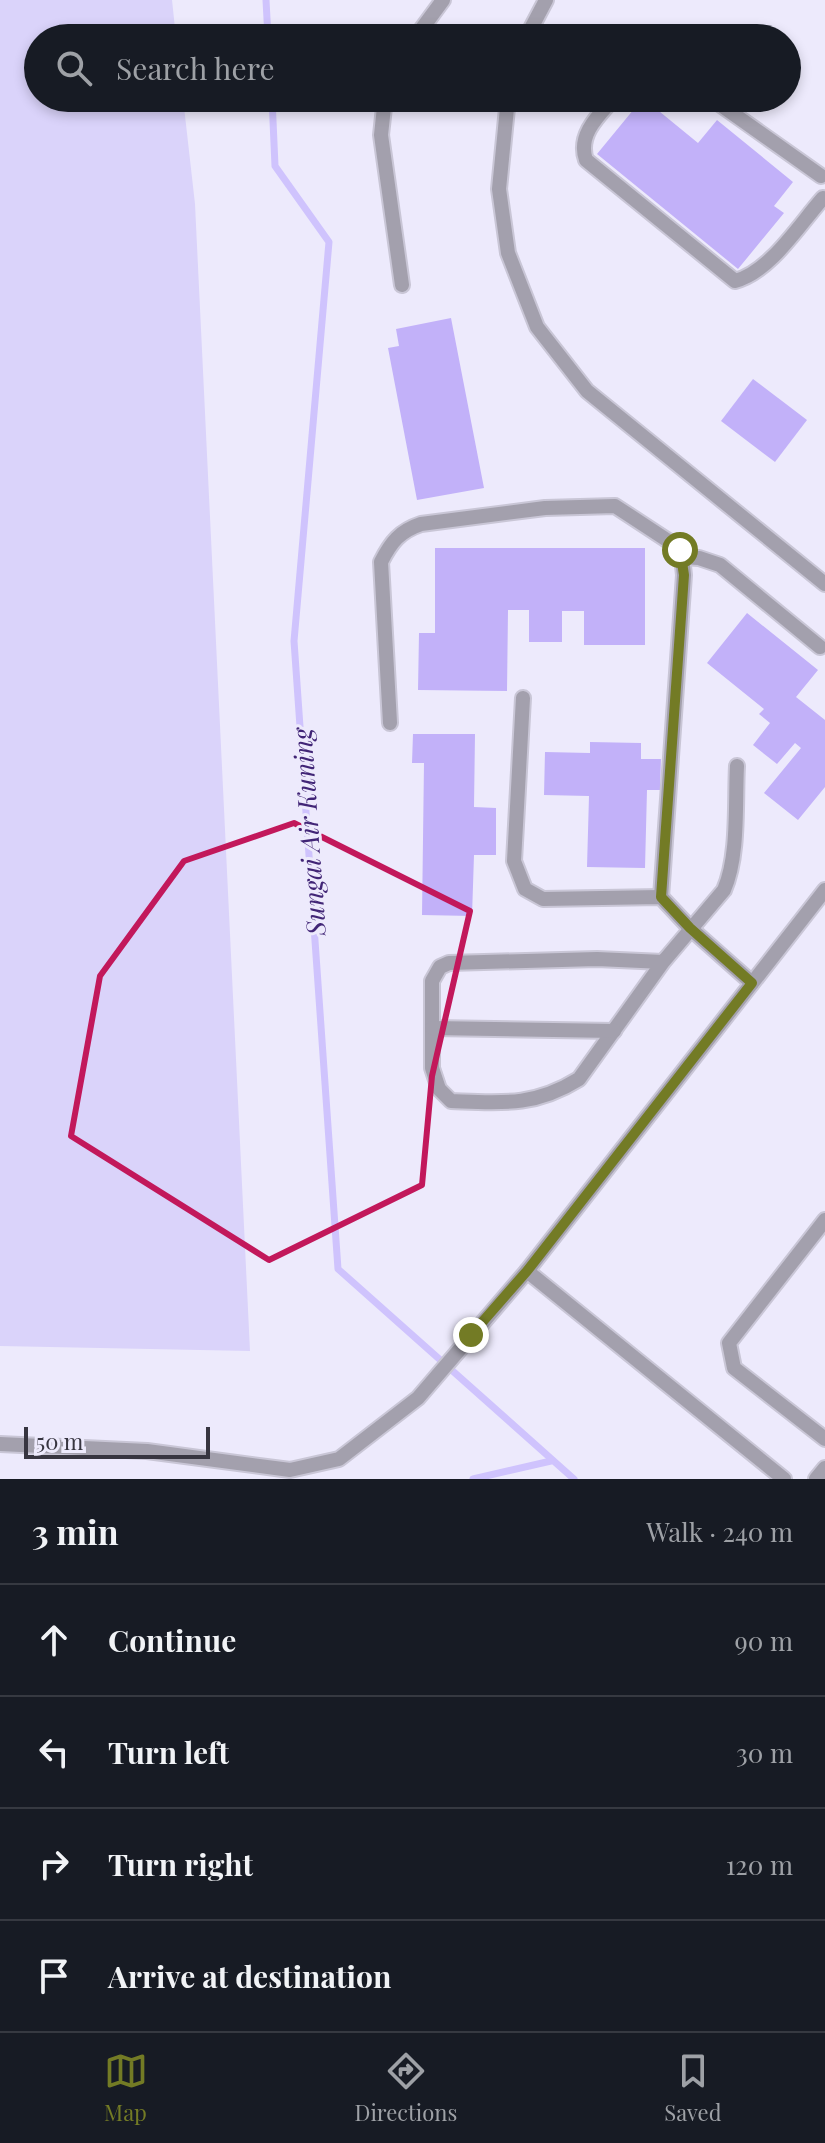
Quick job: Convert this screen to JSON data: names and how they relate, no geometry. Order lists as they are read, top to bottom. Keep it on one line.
{"water":["Sungai Air Kuning"],"scale_bar":"50 m","page":{"search":"Search here","scale":"50 m","heading":["3 min","Walk · 240 m"],"list":[["Continue","90 m"],["Turn left","30 m"],["Turn right","120 m"],"Arrive at destination"],"nav":["Map","Directions","Saved"]}}
